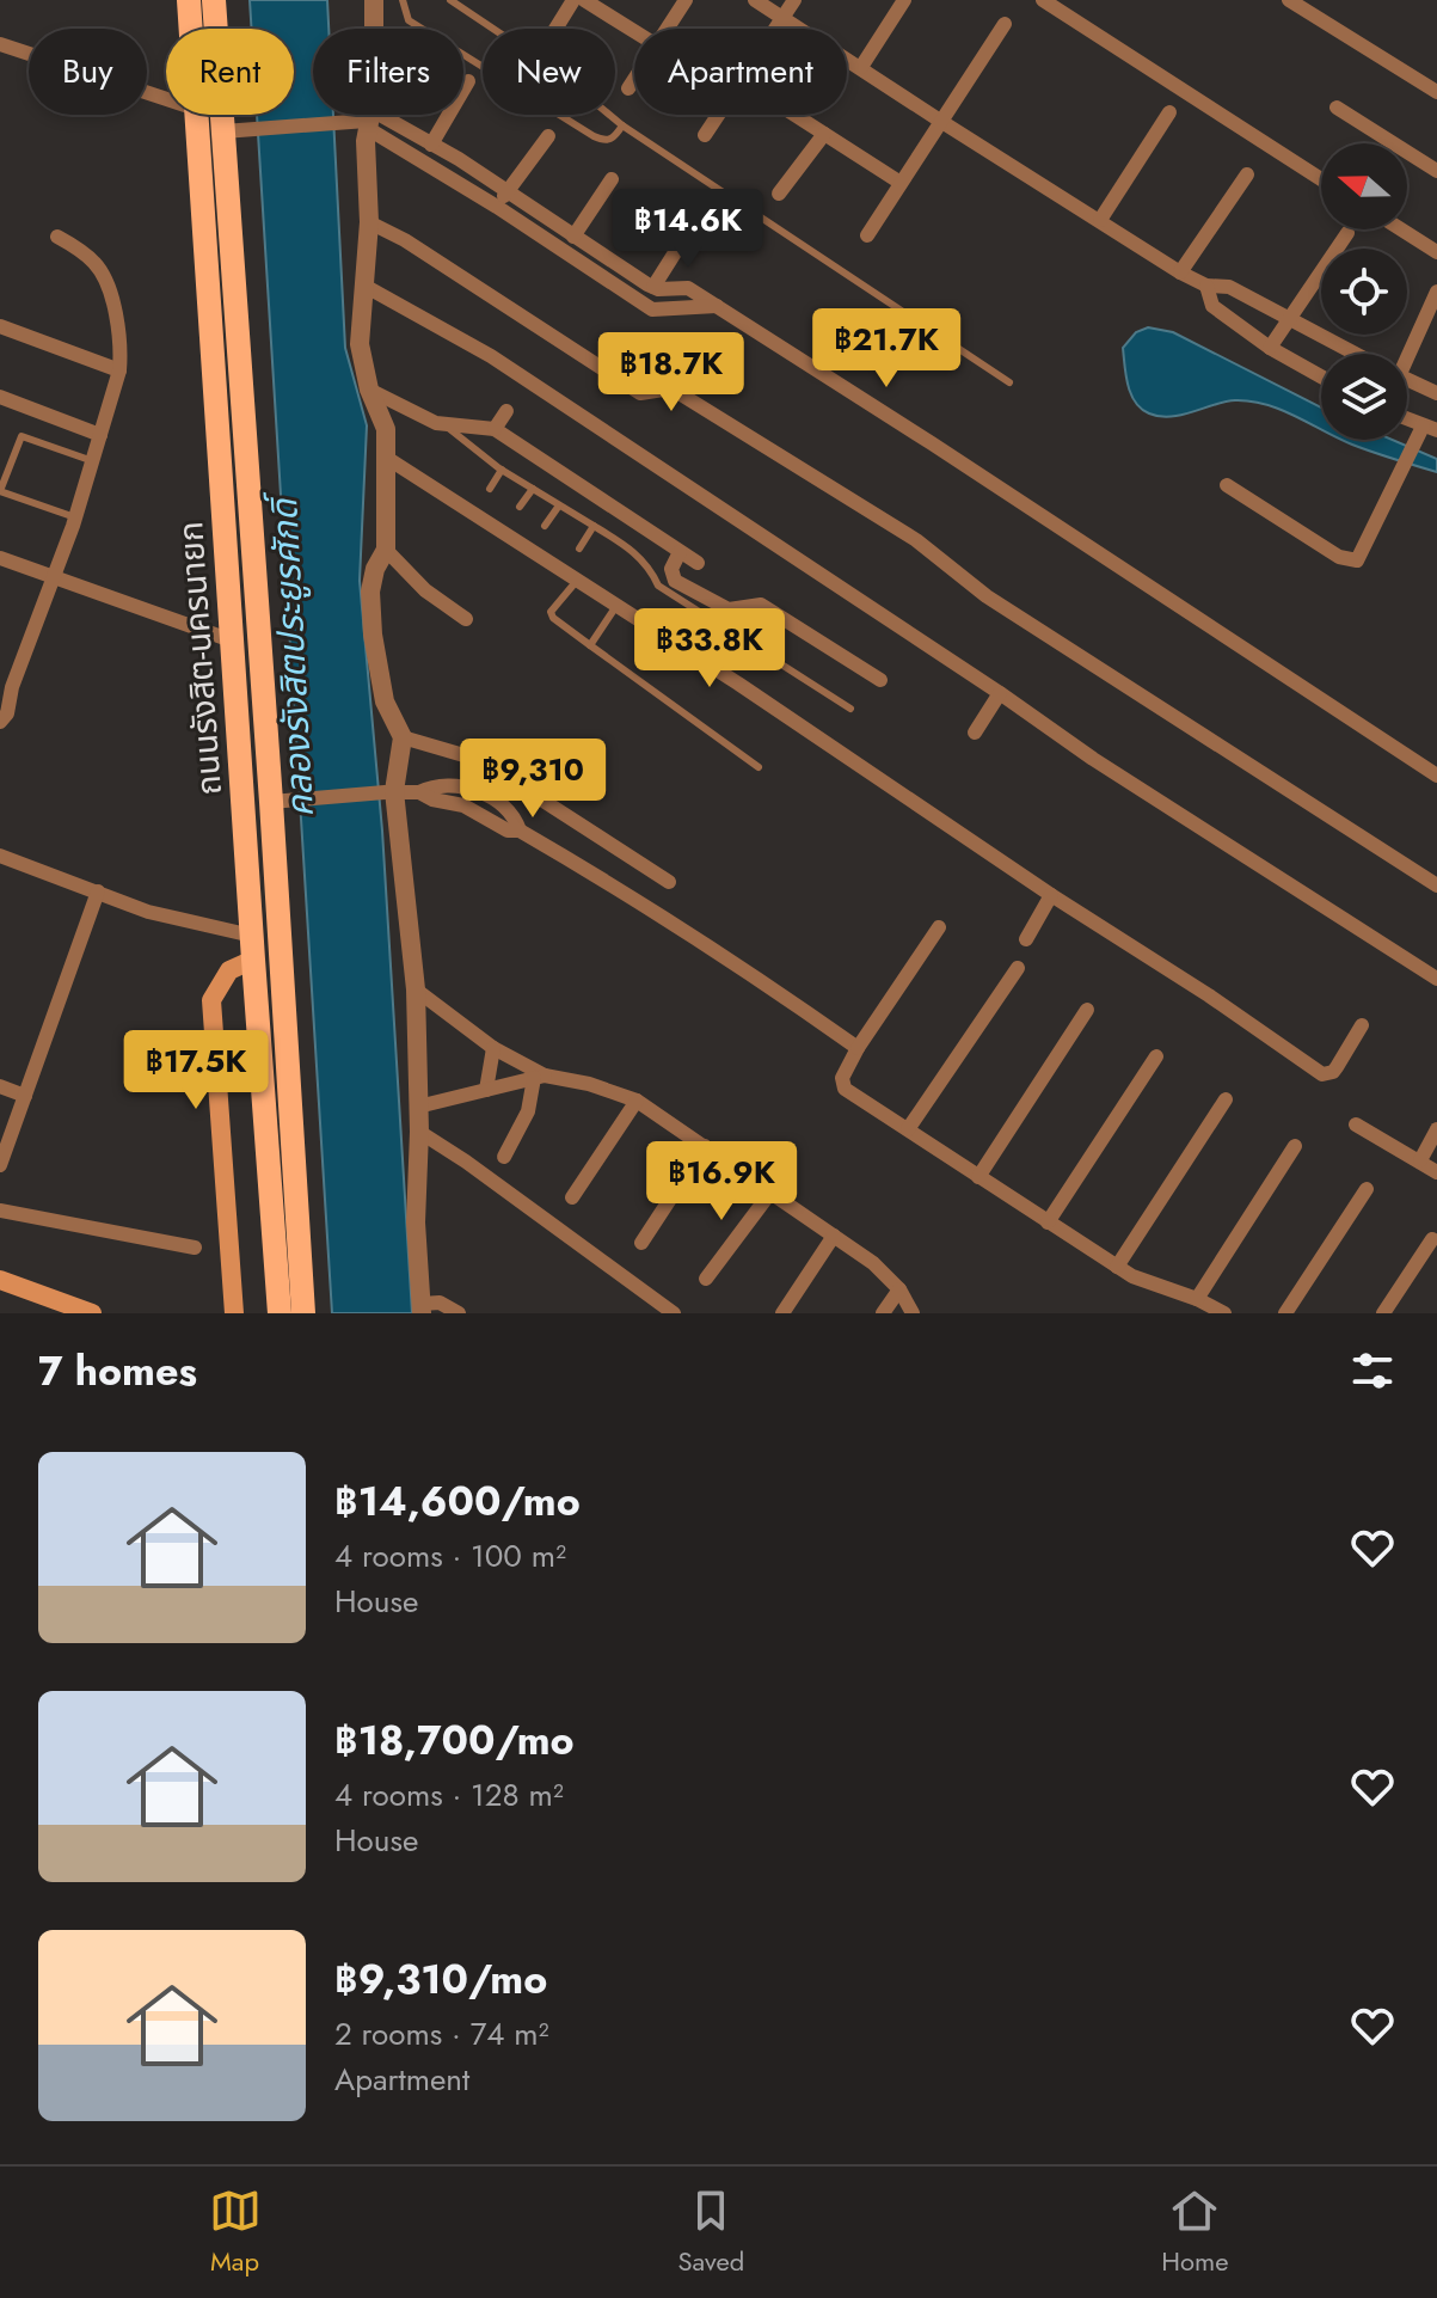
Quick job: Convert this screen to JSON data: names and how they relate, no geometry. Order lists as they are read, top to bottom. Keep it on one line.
{"streets":{"main road":["ถนนรังสิต-นครนายก"]},"water":["คลองรังสิตประยูรศักดิ์"],"north":"left","page":{"chip":["Buy","Rent","Filters","New","Apartment"],"price":["฿14.6K","฿21.7K","฿18.7K","฿33.8K","฿9,310","฿17.5K","฿16.9K"],"heading":"7 homes","list":[{"name":"฿14,600/mo","note":"4 rooms · 100 m² · House"},{"name":"฿18,700/mo","note":"4 rooms · 128 m² · House"},{"name":"฿9,310/mo","note":"2 rooms · 74 m² · Apartment"}],"tabs":["Map","Saved","Home"]}}
